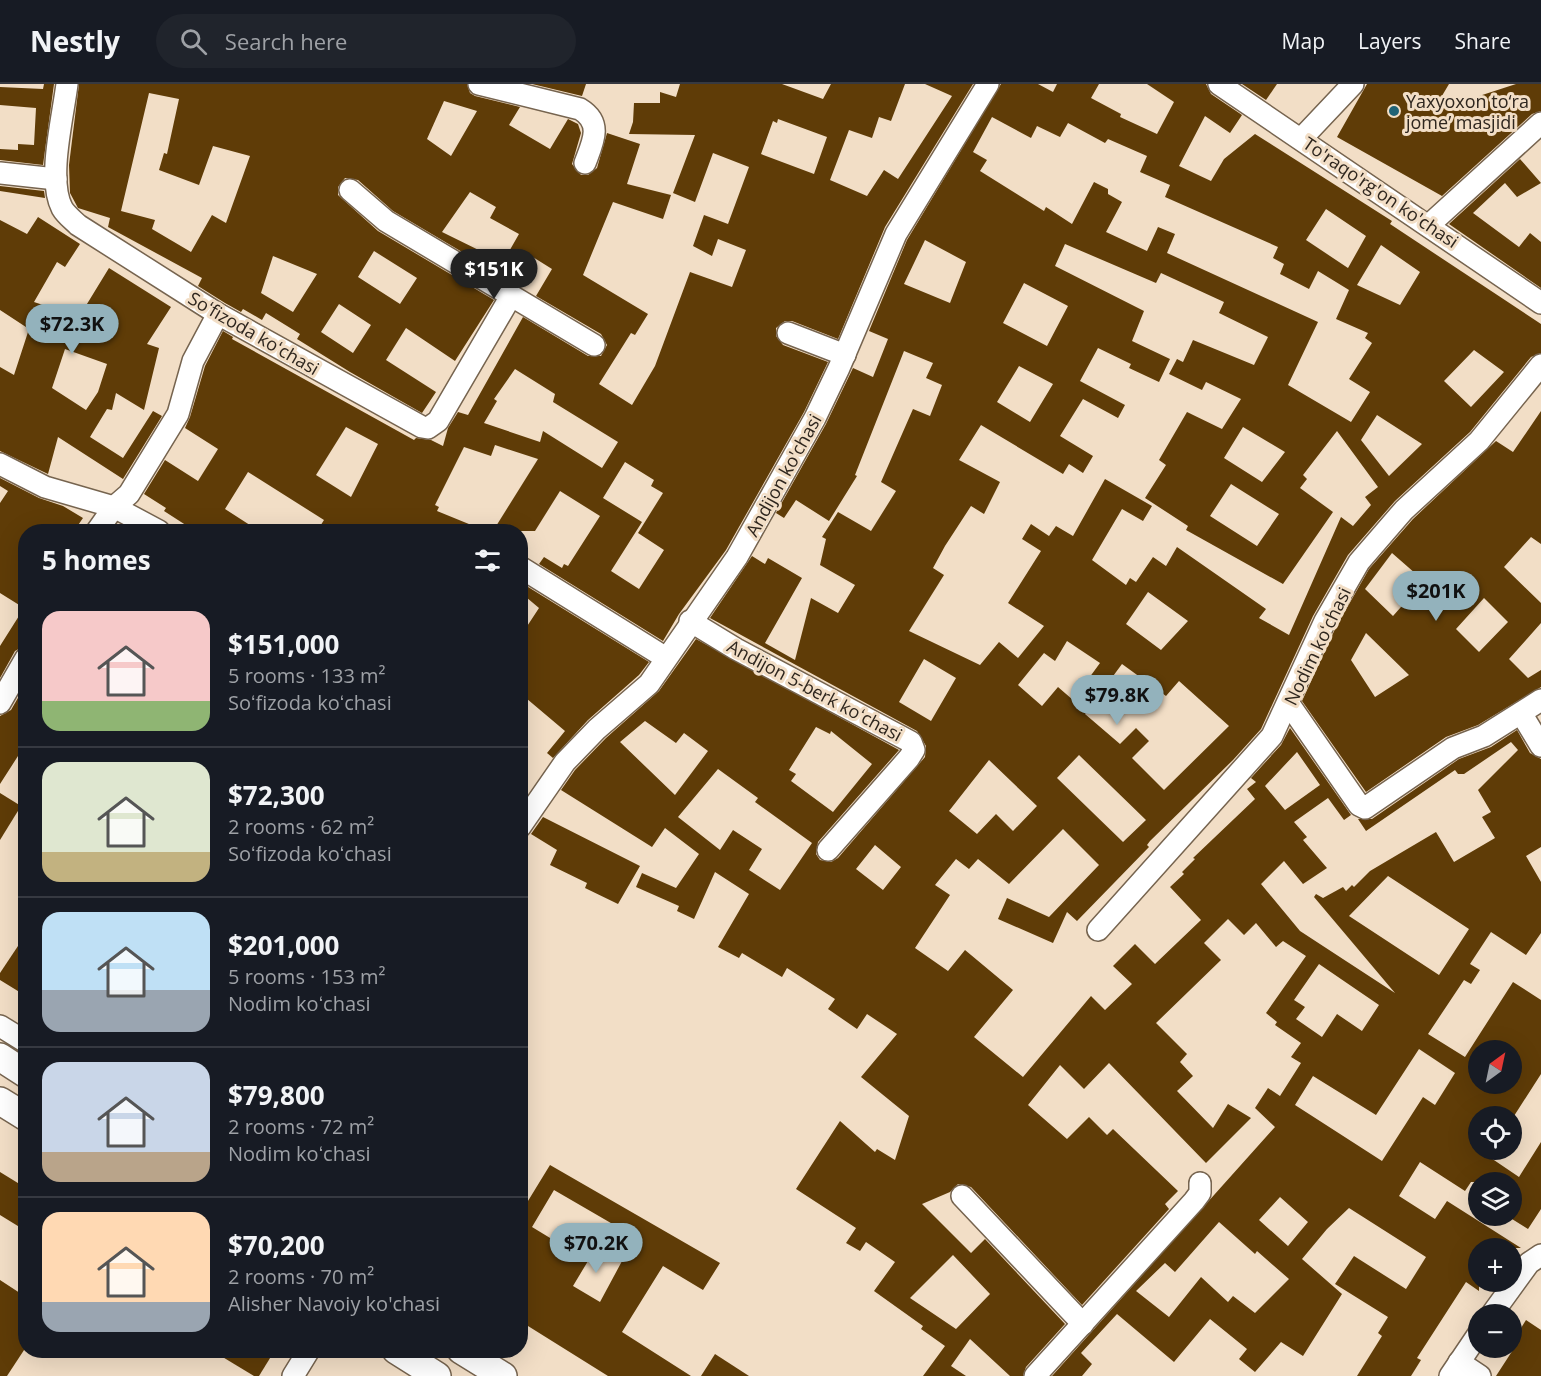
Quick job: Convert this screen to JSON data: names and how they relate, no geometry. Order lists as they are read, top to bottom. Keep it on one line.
{"streets":{"street":["To'raqo'rg'on ko'chasi","Soʻfizoda koʻchasi","Andijon ko'chasi","Nodim koʻchasi","Аndijon 5-berk koʻchasi"]},"crossings":[["Andijon ko'chasi","Аndijon 5-berk koʻchasi"]],"places":["Yaxyoxon to‘ra jome’ masjidi"],"north":"top right","page":{"header":"Nestly","search":"Search here","nav":["Map","Layers","Share"],"price":["$151K","$72.3K","$201K","$79.8K","$70.2K"],"heading":"5 homes","list":[{"name":"$151,000","note":"5 rooms · 133 m² · Soʻfizoda koʻchasi"},{"name":"$72,300","note":"2 rooms · 62 m² · Soʻfizoda koʻchasi"},{"name":"$201,000","note":"5 rooms · 153 m² · Nodim koʻchasi"},{"name":"$79,800","note":"2 rooms · 72 m² · Nodim koʻchasi"},{"name":"$70,200","note":"2 rooms · 70 m² · Alisher Navoiy ko'chasi"}],"map_buttons":["+","−"]}}
